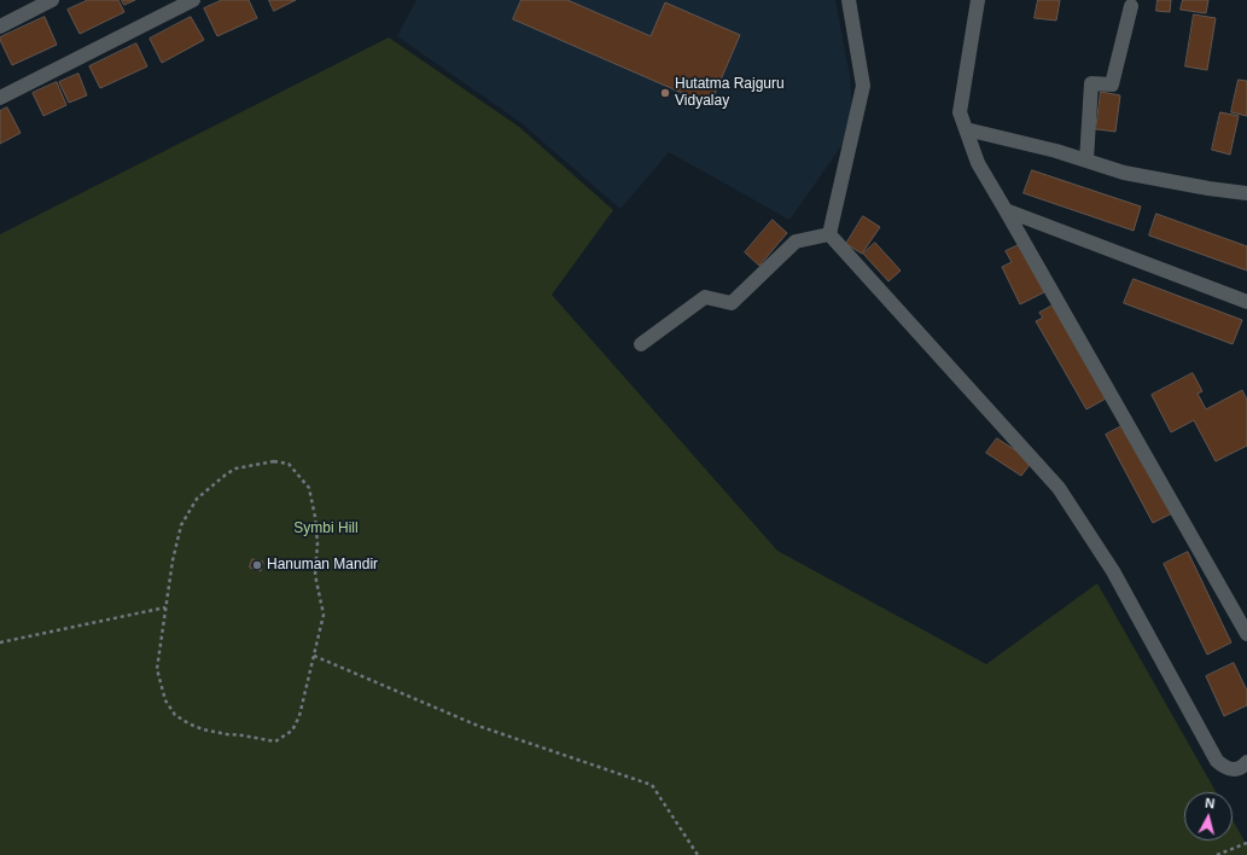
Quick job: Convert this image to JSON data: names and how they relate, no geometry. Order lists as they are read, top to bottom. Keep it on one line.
{"parks":["Symbi Hill"],"places":["Hutatma Rajguru Vidyalay","Hanuman Mandir"],"north":"top"}
